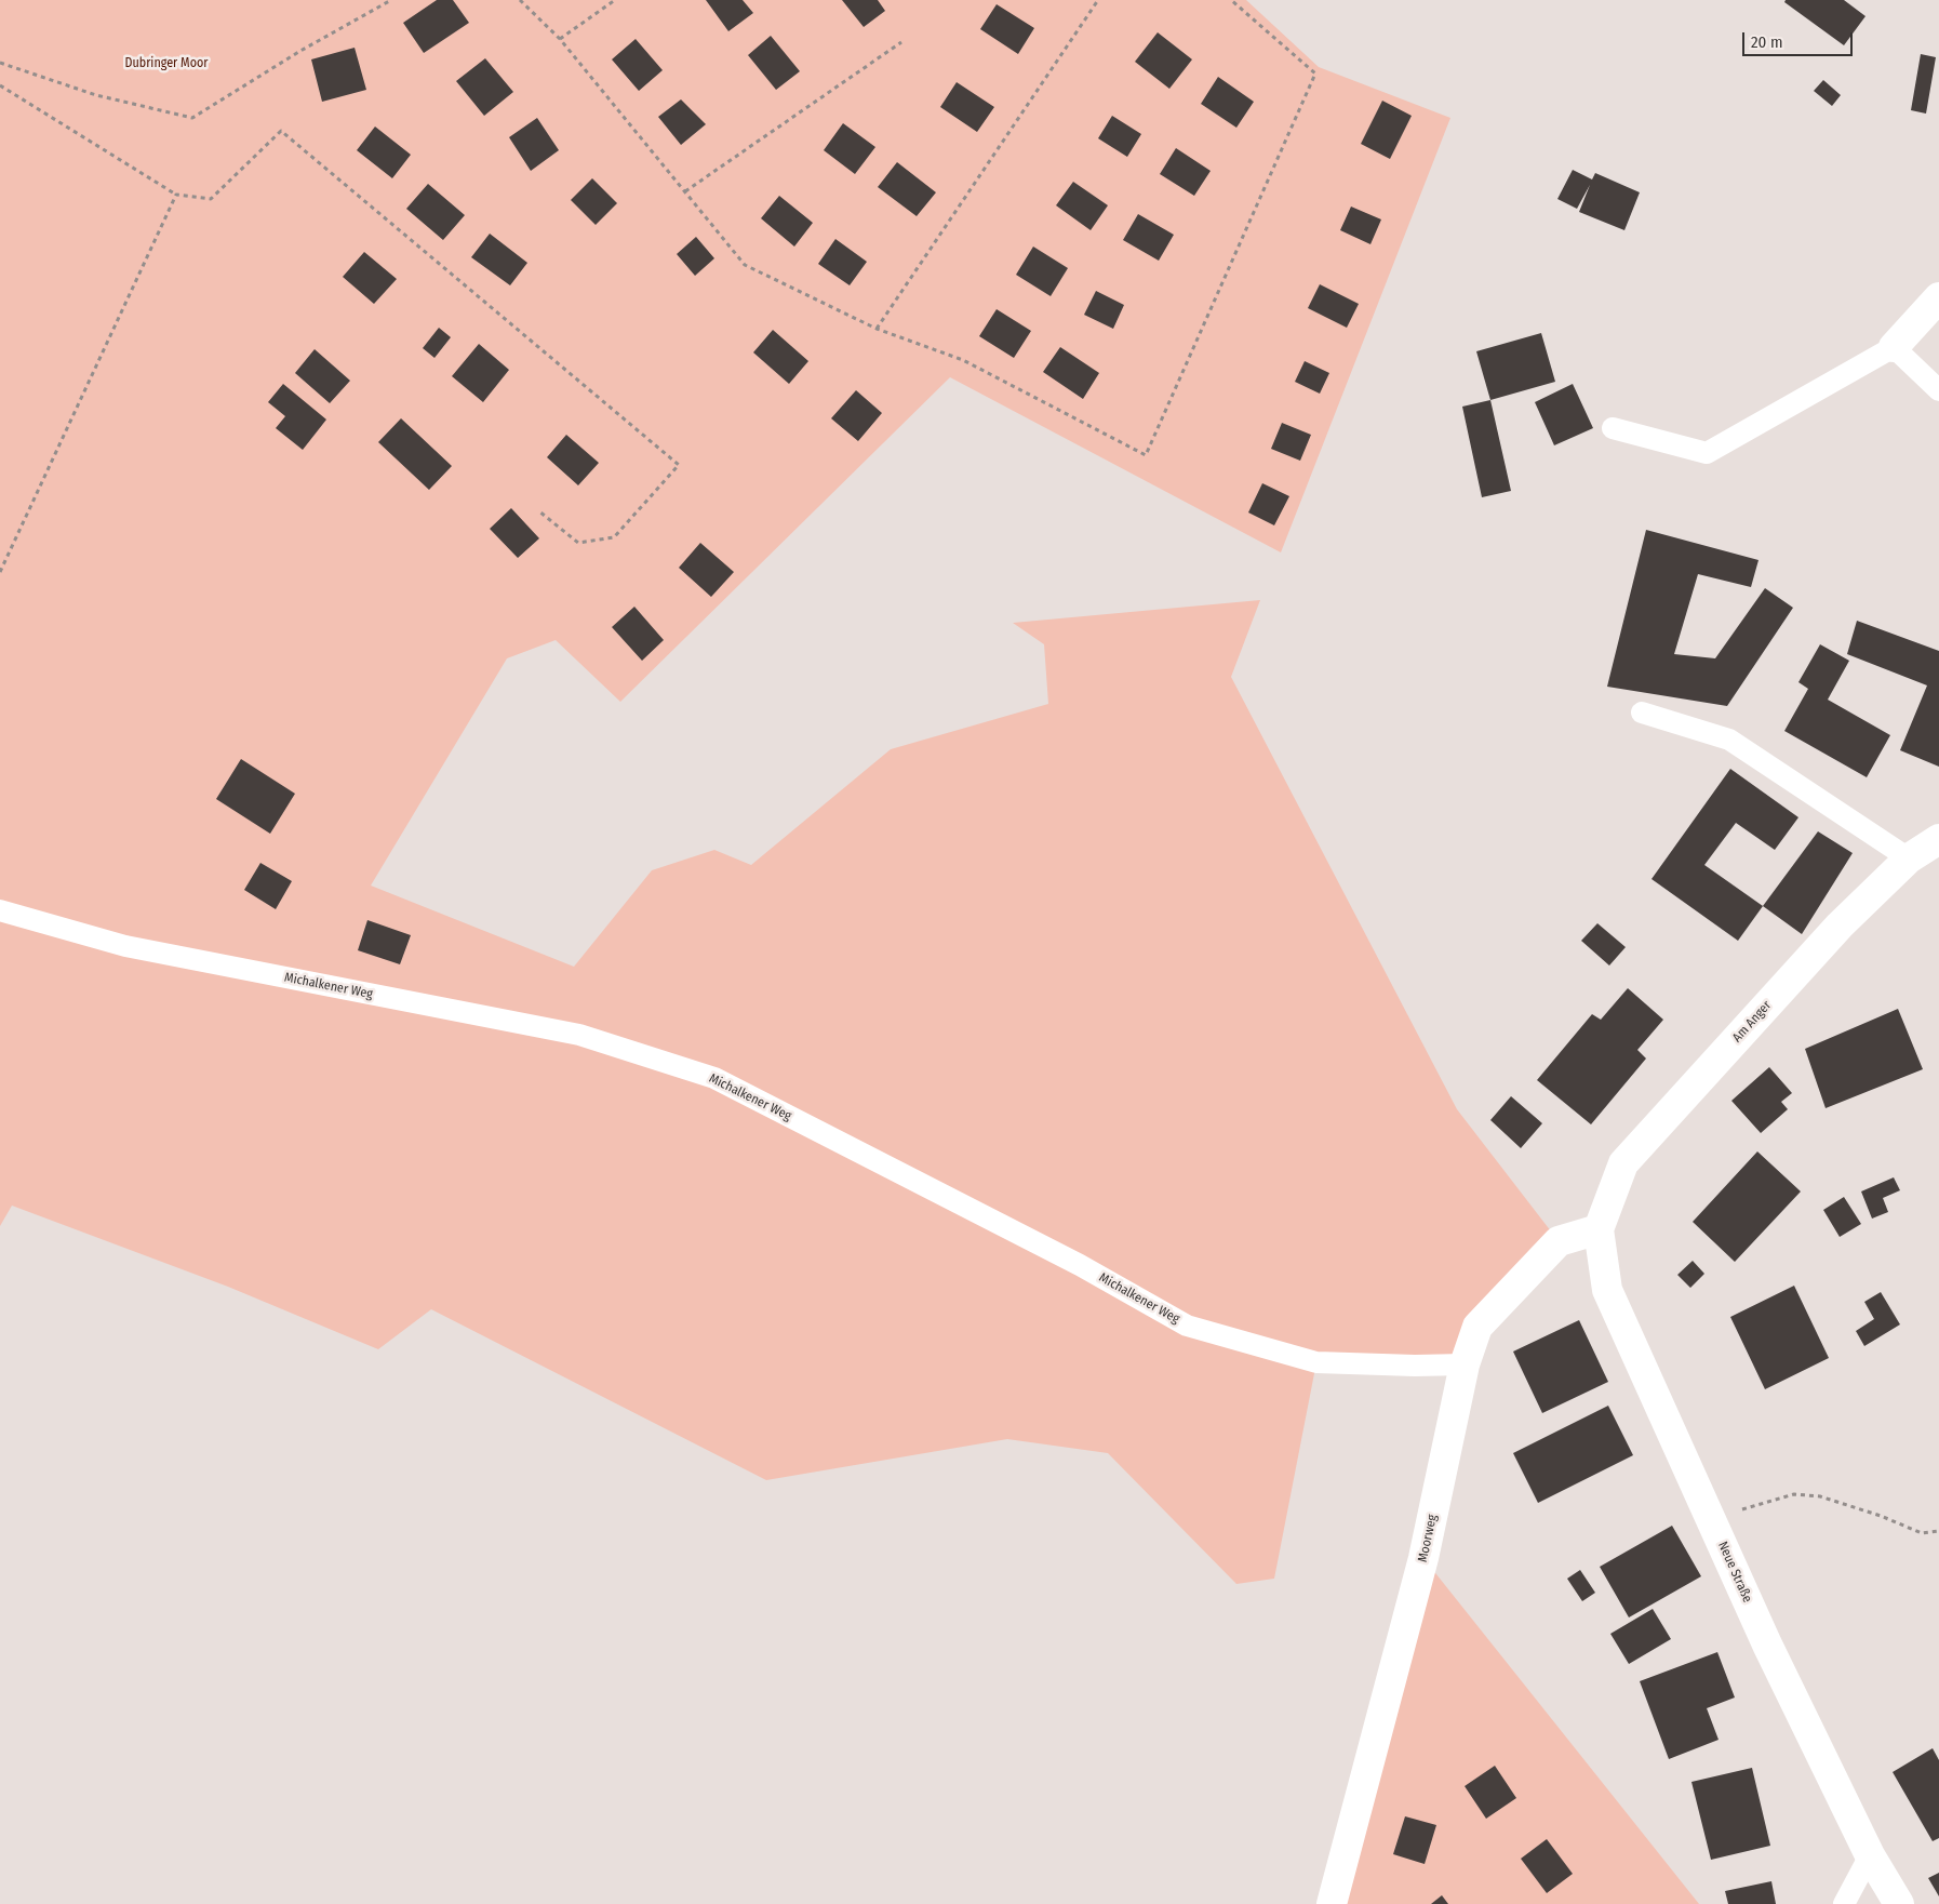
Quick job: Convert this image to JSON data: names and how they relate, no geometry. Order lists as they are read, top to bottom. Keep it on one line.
{"streets":{"street":["Am Anger","Moorweg","Neue Straße"],"lane":["Michalkener Weg"]},"crossings":[["Michalkener Weg","Moorweg"],["Am Anger","Moorweg"],["Am Anger","Neue Straße"],["Moorweg","Neue Straße"]],"parks":["Dubringer Moor"],"scale_bar":"20 m"}
